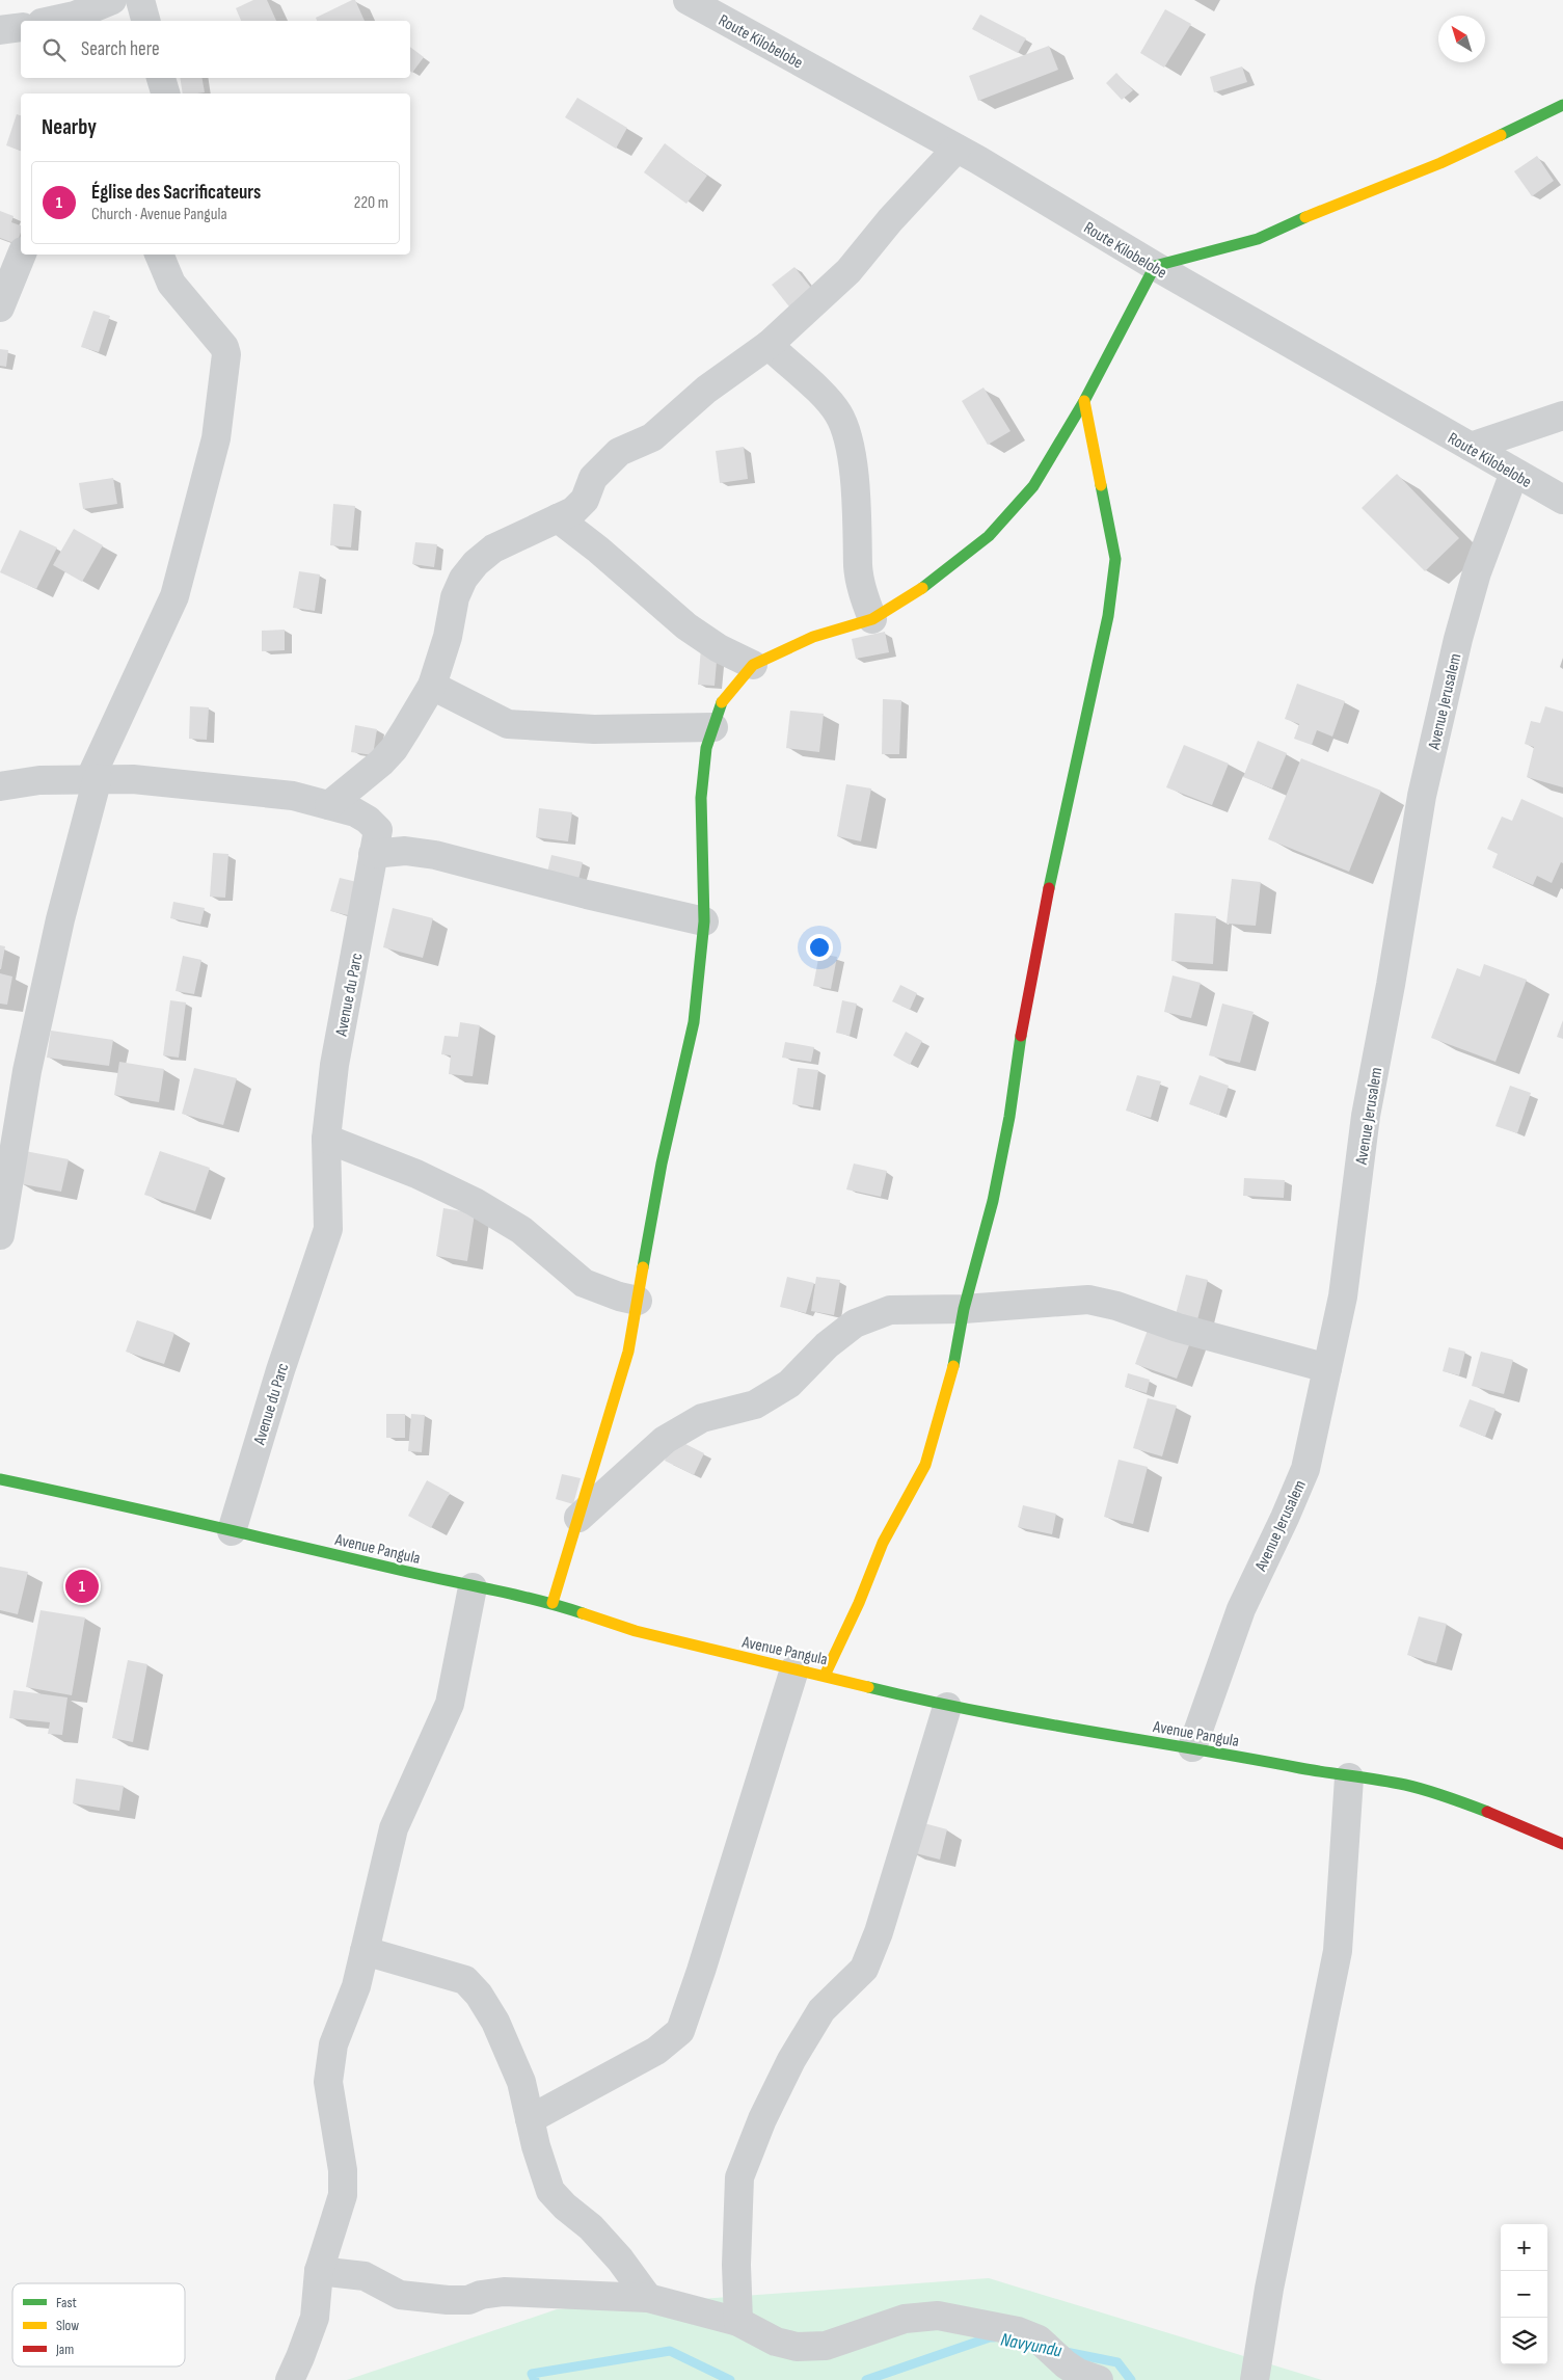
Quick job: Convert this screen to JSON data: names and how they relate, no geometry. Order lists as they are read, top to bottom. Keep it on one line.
{"streets":{"street":["Route Kilobelobe","Avenue Jerusalem","Avenue du Parc","Avenue Pangula"]},"crossings":[["Route Kilobelobe","Avenue Jerusalem"],["Avenue Jerusalem","Avenue Pangula"],["Avenue du Parc","Avenue Pangula"]],"water":["Navyundu"],"legend":["Fast","Slow","Jam"],"north":"top left","page":{"search":"Search here","heading":"Nearby","list":[{"mark":"1","name":"Église des Sacrificateurs","note":"Church · Avenue Pangula","value":"220 m"}],"pins":"1","map_buttons":["+","−"]}}
